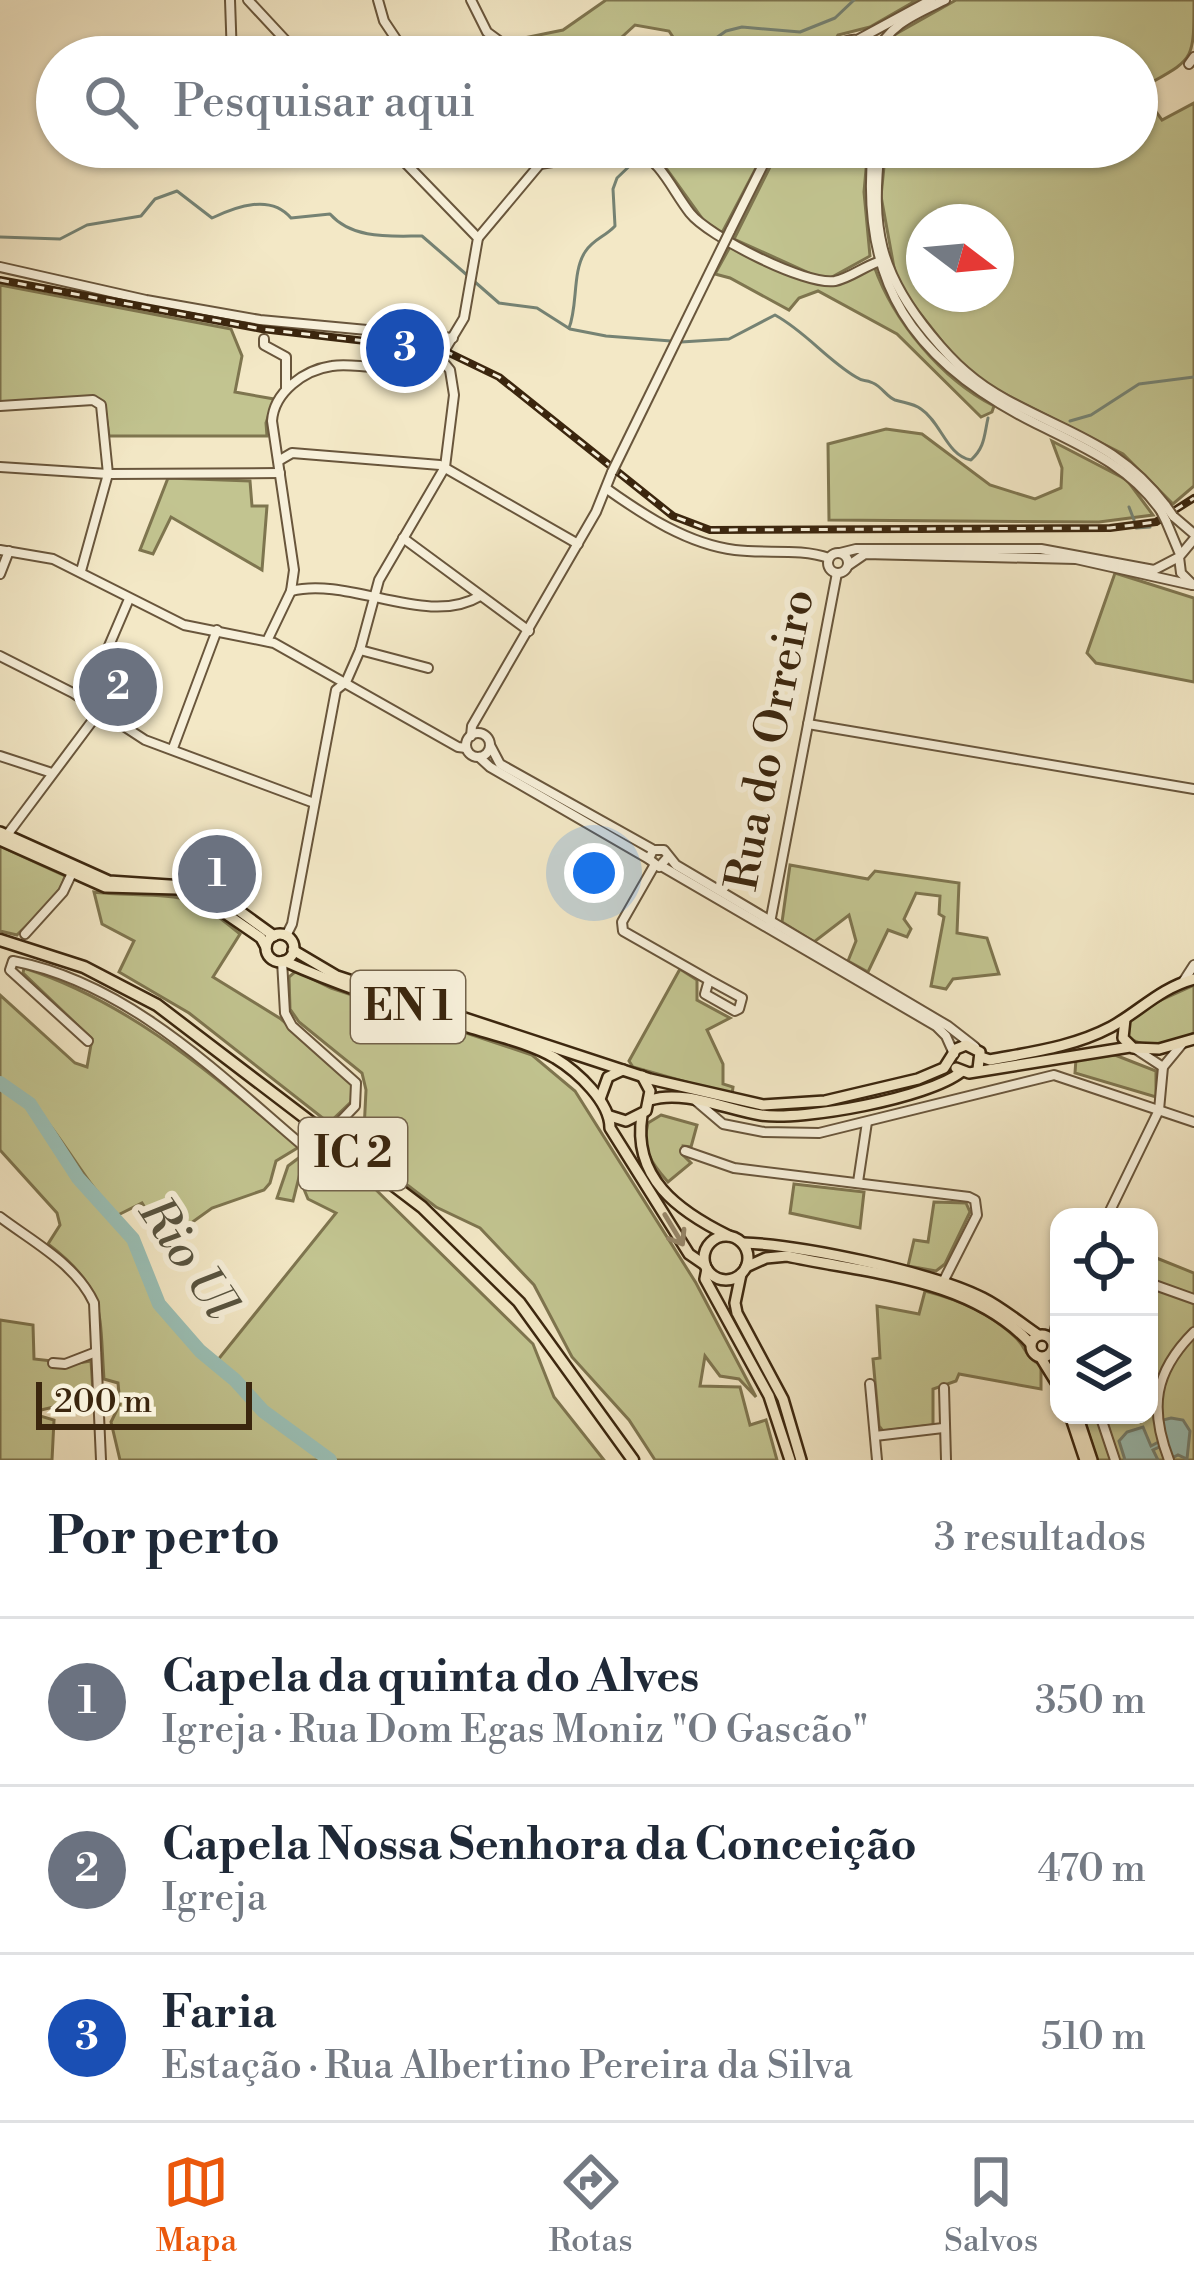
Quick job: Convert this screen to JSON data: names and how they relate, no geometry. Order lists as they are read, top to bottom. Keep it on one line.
{"streets":{"highway":["IC 2"],"main road":["EN 1"],"street":["Rua do Orreiro"]},"water":["Rio Ul"],"scale_bar":"200 m","north":"right","page":{"search":"Pesquisar aqui","pins":["3","2","1"],"scale":"200 m","heading":["Por perto","3 resultados"],"list":[{"mark":"1","name":"Capela da quinta do Alves","note":"Igreja · Rua Dom Egas Moniz \"O Gascão\"","value":"350 m"},{"mark":"2","name":"Capela Nossa Senhora da Conceição","note":"Igreja","value":"470 m"},{"mark":"3","name":"Faria","note":"Estação · Rua Albertino Pereira da Silva","value":"510 m"}],"nav":["Mapa","Rotas","Salvos"]}}
